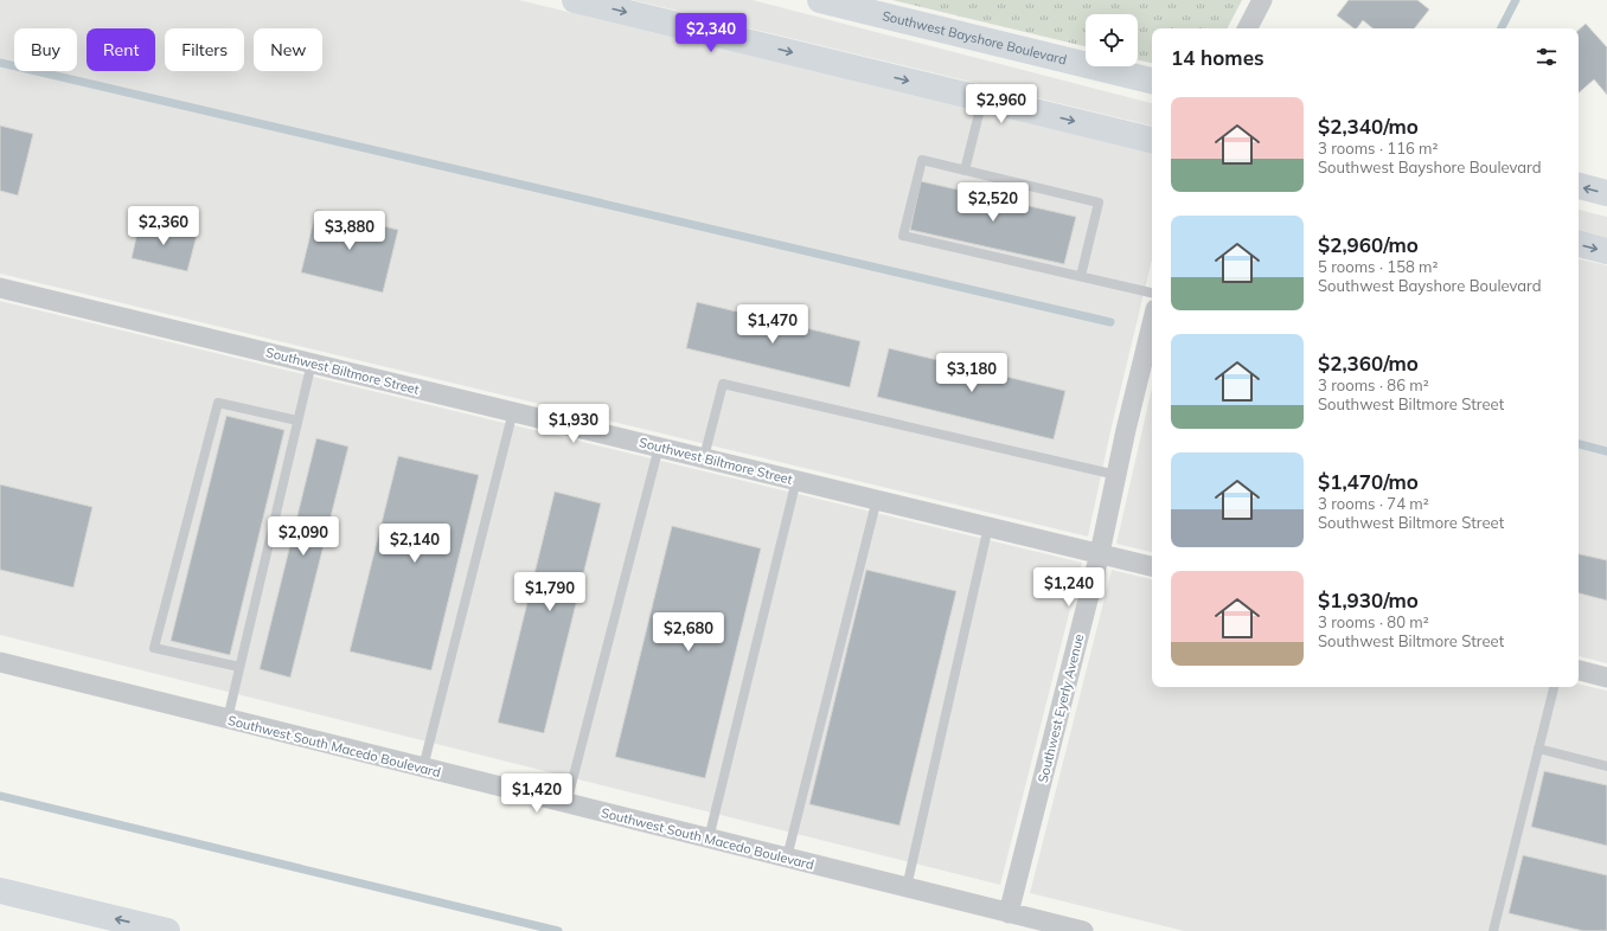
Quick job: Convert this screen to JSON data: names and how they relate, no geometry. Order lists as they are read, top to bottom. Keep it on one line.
{"streets":{"main road":["Southwest Bayshore Boulevard"],"street":["Southwest Biltmore Street","Southwest Eyerly Avenue","Southwest South Macedo Boulevard"]},"crossings":[["Southwest Biltmore Street","Southwest Eyerly Avenue"],["Southwest Eyerly Avenue","Southwest South Macedo Boulevard"]],"page":{"price":["$2,340","$2,960","$2,520","$2,360","$3,880","$1,470","$3,180","$1,930","$2,090","$2,140","$1,240","$1,790","$2,680","$1,420"],"chip":["Buy","Rent","Filters","New"],"heading":"14 homes","list":[{"name":"$2,340/mo","note":"3 rooms · 116 m² · Southwest Bayshore Boulevard"},{"name":"$2,960/mo","note":"5 rooms · 158 m² · Southwest Bayshore Boulevard"},{"name":"$2,360/mo","note":"3 rooms · 86 m² · Southwest Biltmore Street"},{"name":"$1,470/mo","note":"3 rooms · 74 m² · Southwest Biltmore Street"},{"name":"$1,930/mo","note":"3 rooms · 80 m² · Southwest Biltmore Street"}]}}
